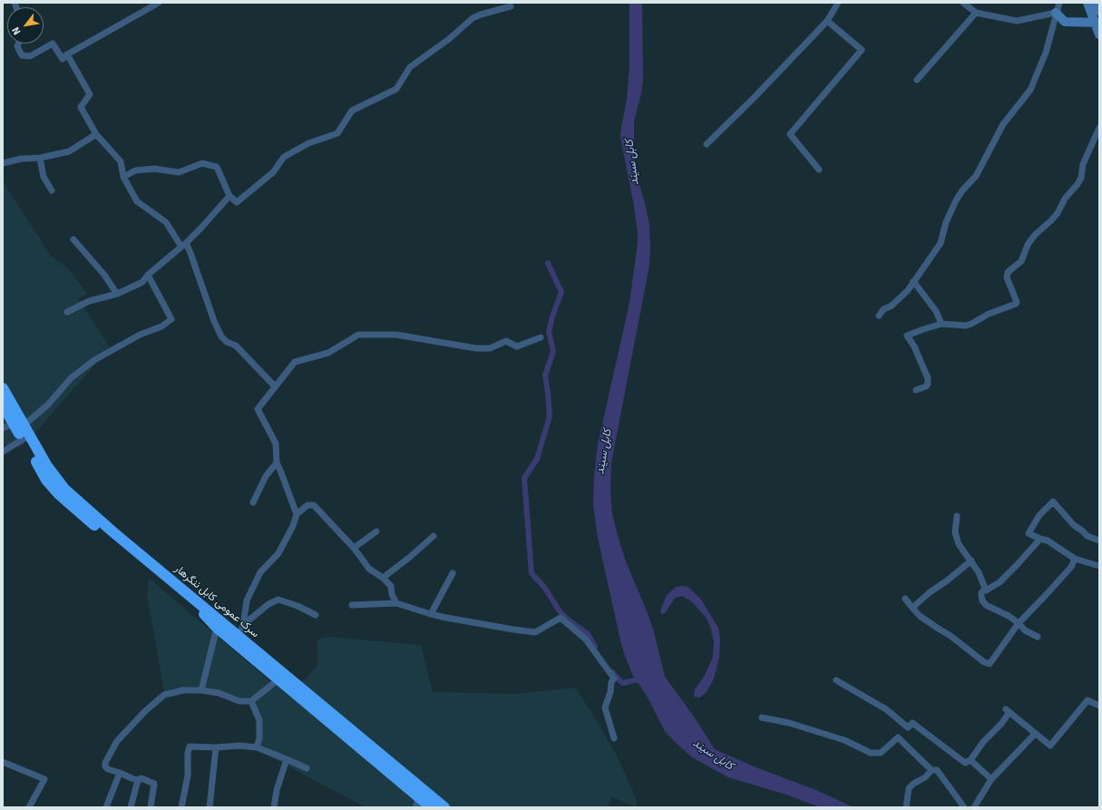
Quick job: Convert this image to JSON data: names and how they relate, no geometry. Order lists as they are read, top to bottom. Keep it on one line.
{"streets":{"highway":["سرک عمومی کابل ننگرهار"]},"water":["کابل سيند"],"north":"bottom left"}
